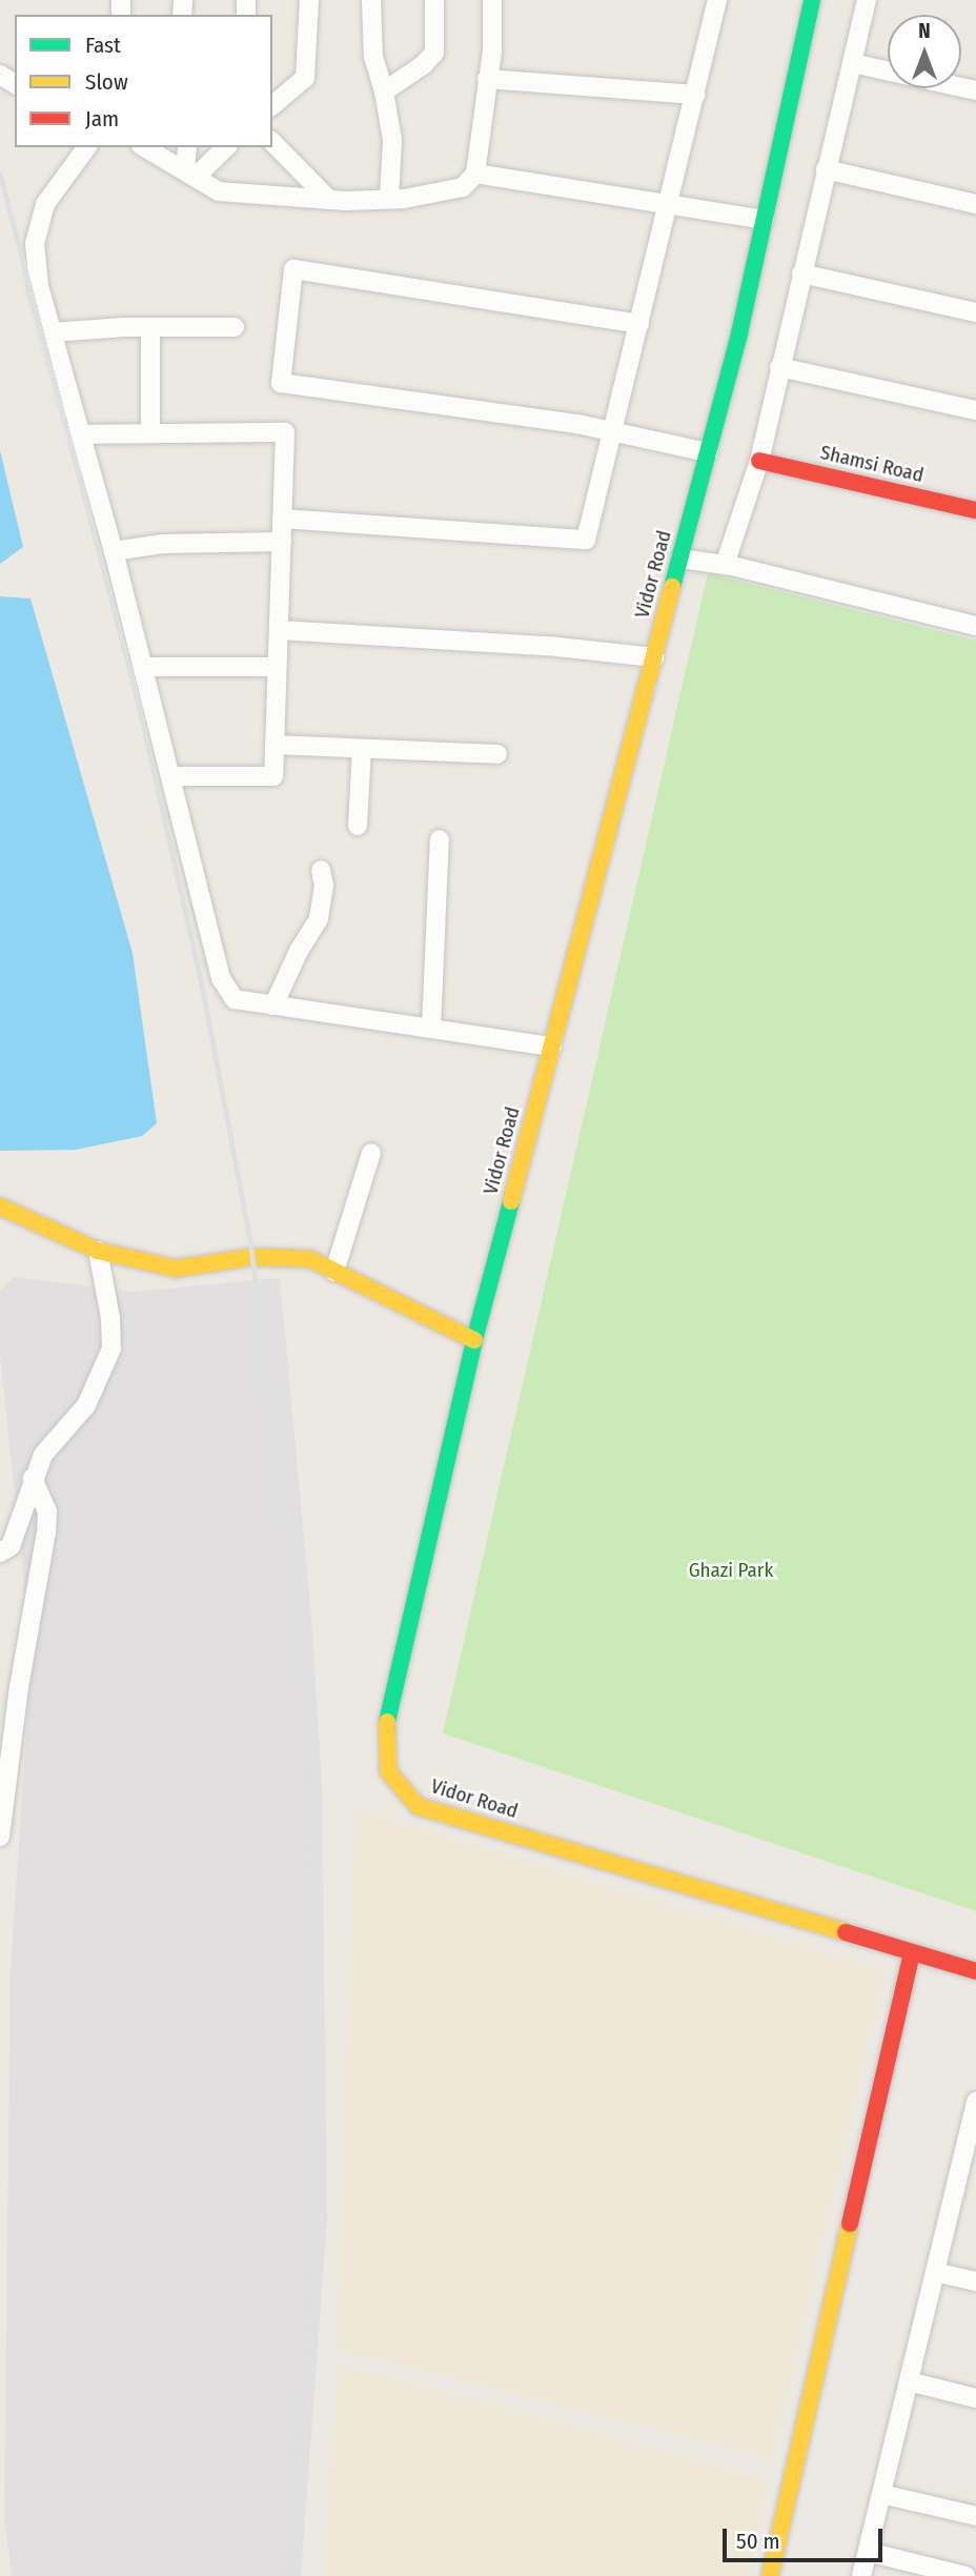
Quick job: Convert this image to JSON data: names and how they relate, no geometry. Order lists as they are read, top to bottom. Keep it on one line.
{"streets":{"street":["Shamsi Road","Vidor Road"]},"parks":["Ghazi Park"],"legend":["Fast","Slow","Jam"],"scale_bar":"50 m","north":"top"}
